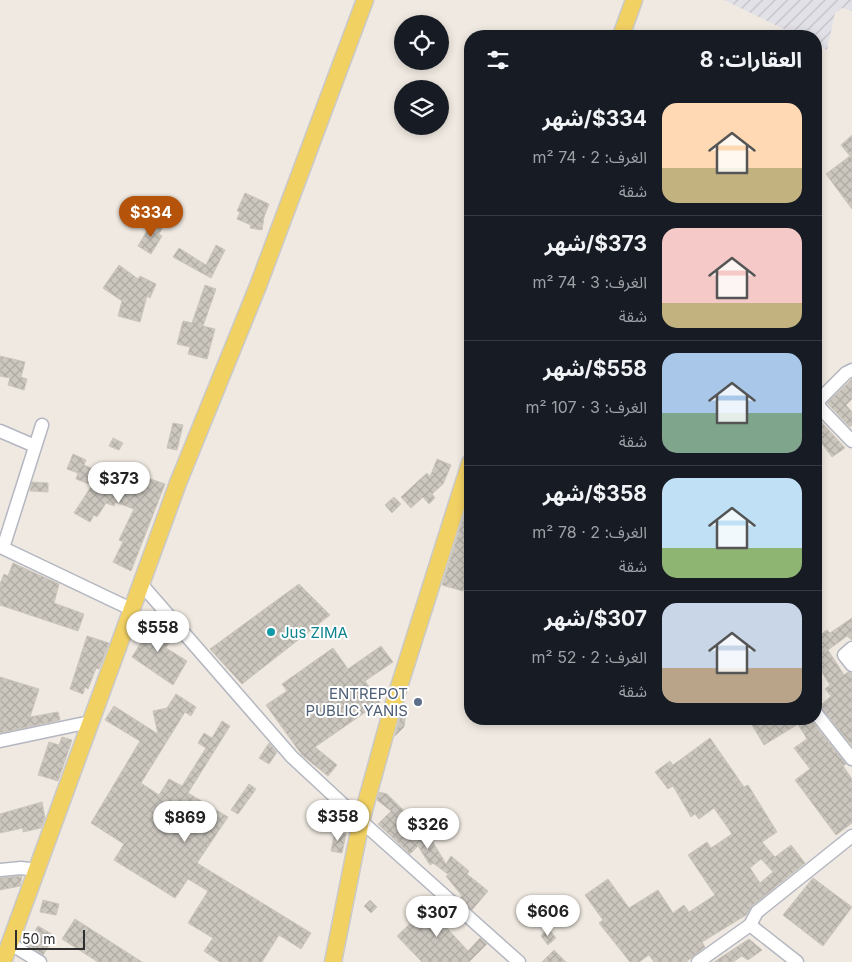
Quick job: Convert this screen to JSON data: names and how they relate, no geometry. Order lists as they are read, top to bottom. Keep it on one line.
{"places":["Jus ZIMA","ENTREPOT PUBLIC YANIS"],"scale_bar":"50 m","page":{"heading":"العقارات: 8","list":[{"name":"$334/شهر","note":"الغرف: 2 · 74 m² · شقة"},{"name":"$373/شهر","note":"الغرف: 3 · 74 m² · شقة"},{"name":"$558/شهر","note":"الغرف: 3 · 107 m² · شقة"},{"name":"$358/شهر","note":"الغرف: 2 · 78 m² · شقة"},{"name":"$307/شهر","note":"الغرف: 2 · 52 m² · شقة"}],"price":["$334","$373","$558","$358","$869","$326","$606","$307"],"scale":"50 m"}}
